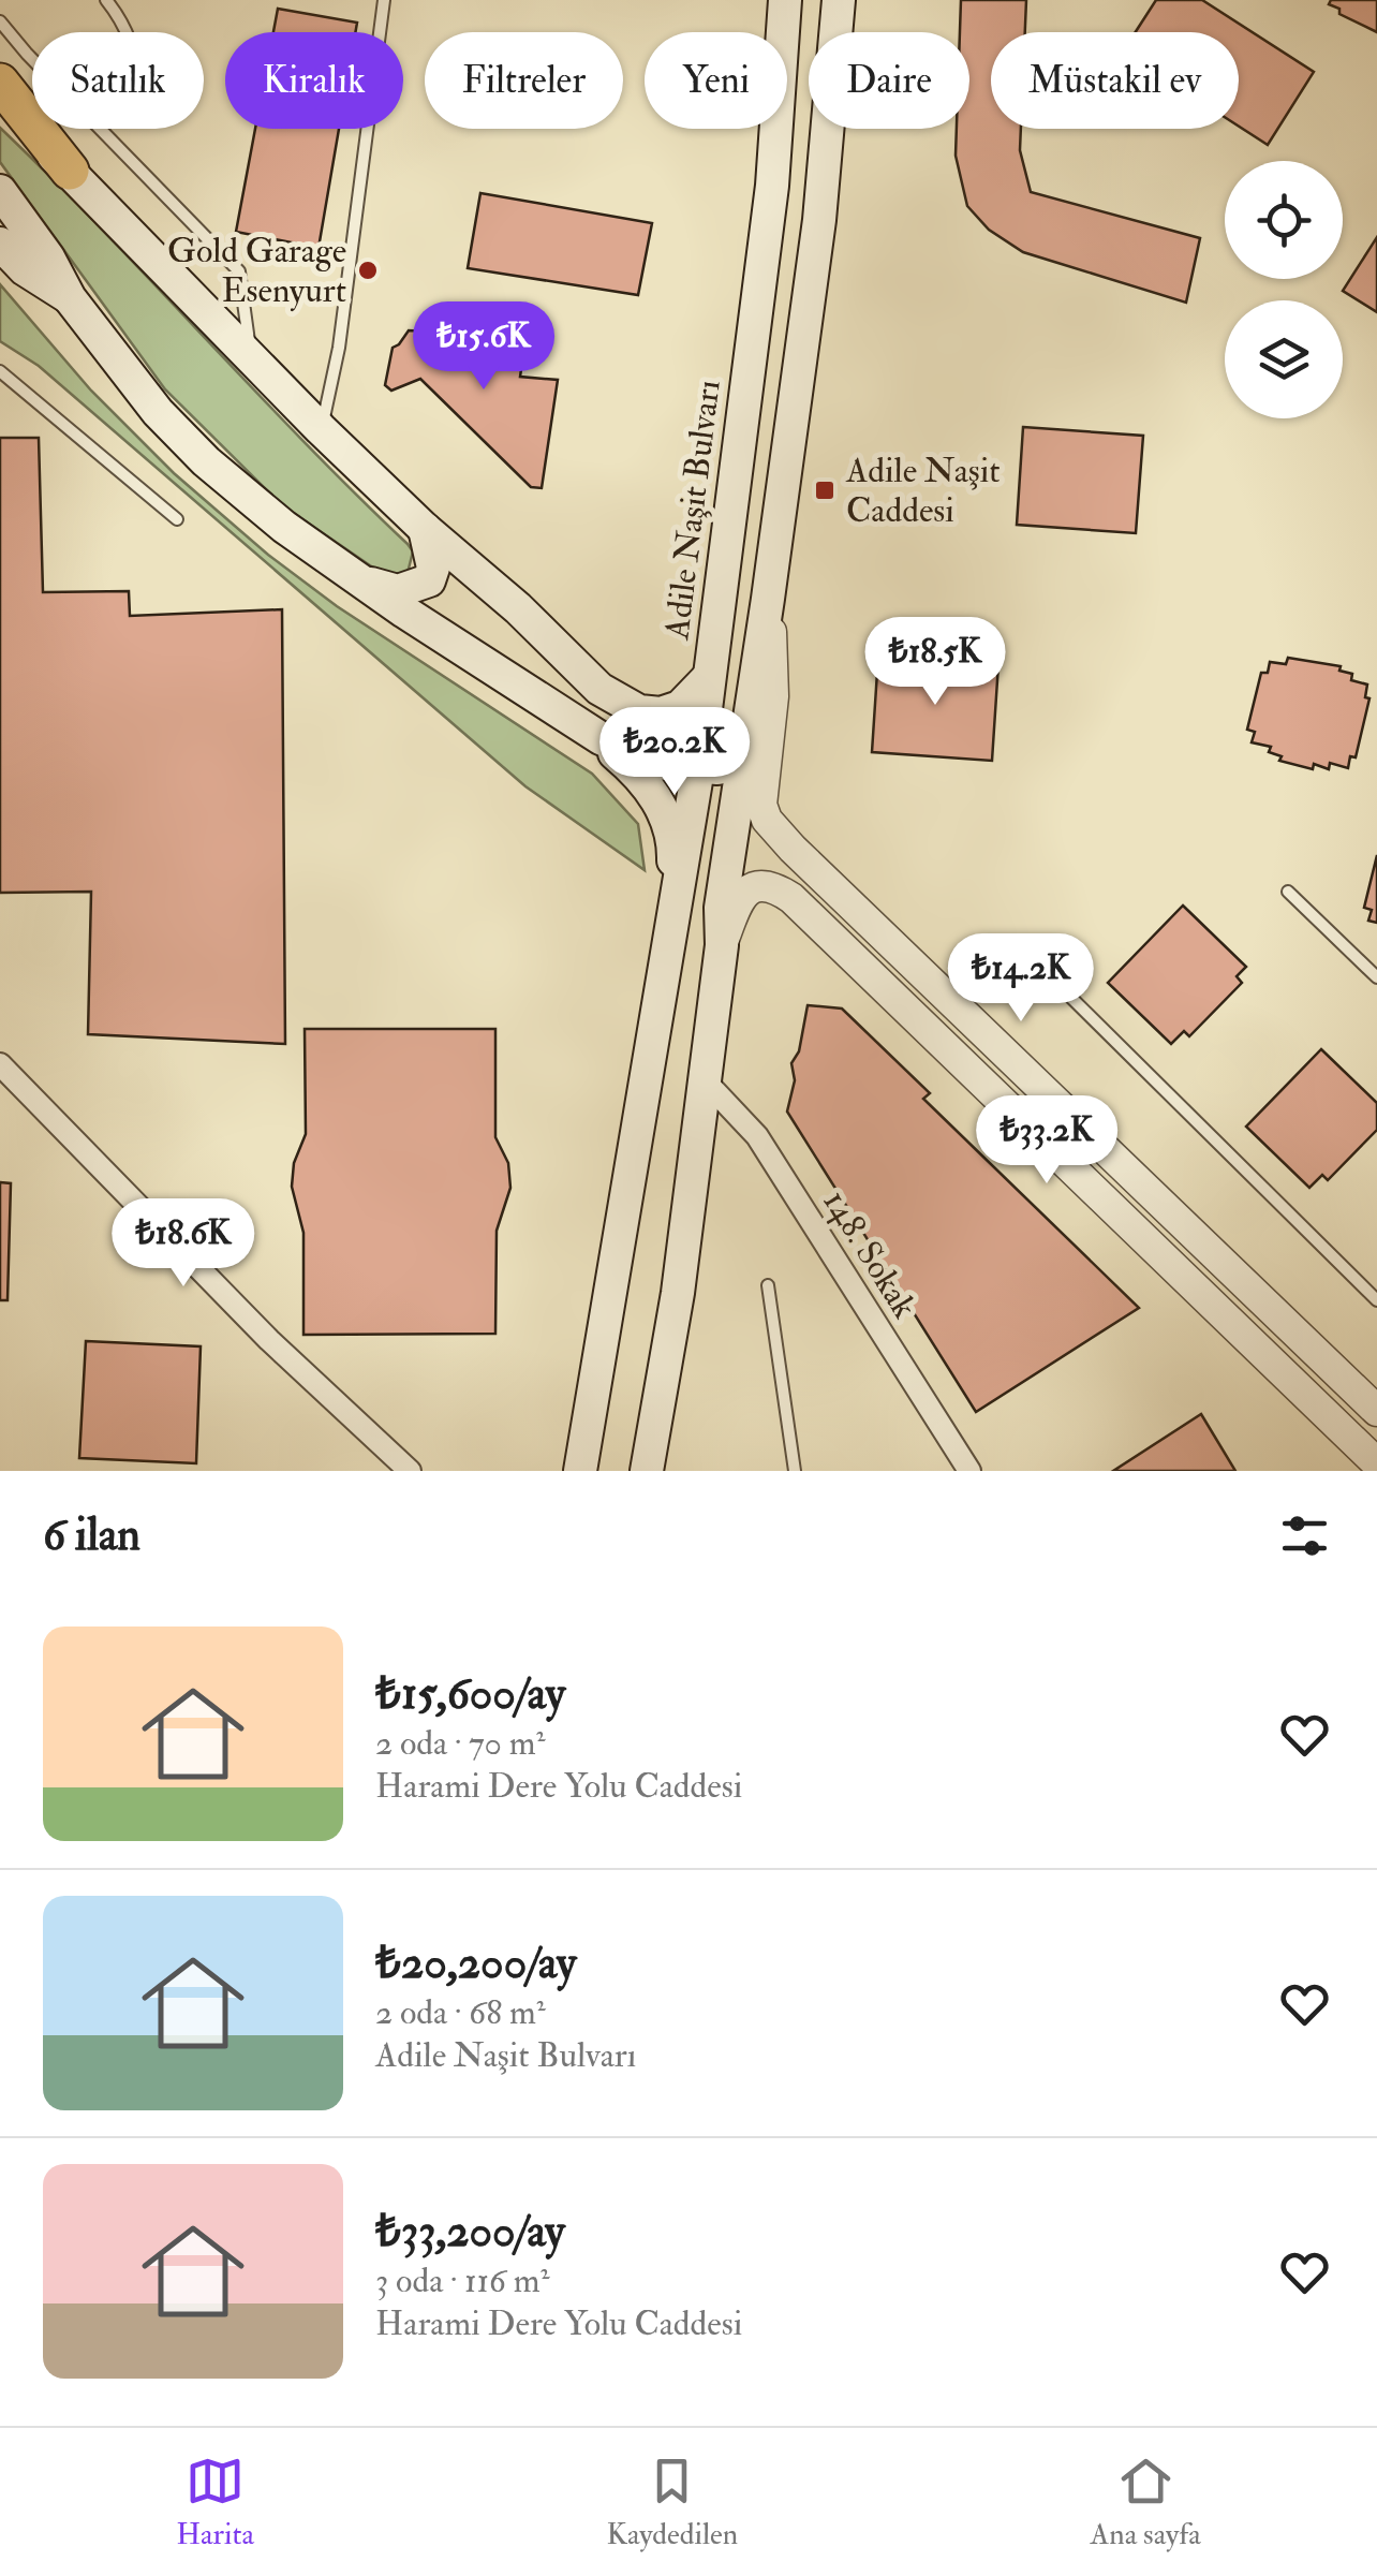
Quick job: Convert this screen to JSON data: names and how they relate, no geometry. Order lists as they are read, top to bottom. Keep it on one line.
{"streets":{"main road":["Adile Naşit Bulvarı"],"street":["148. Sokak"]},"places":{"other":["Gold Garage Esenyurt"],"transit":["Adile Naşit Caddesi"]},"page":{"chip":["Satılık","Kiralık","Filtreler","Yeni","Daire","Müstakil ev"],"price":["₺15.6K","₺18.5K","₺20.2K","₺14.2K","₺33.2K","₺18.6K"],"heading":"6 ilan","list":[{"name":"₺15,600/ay","note":"2 oda · 70 m² · Harami Dere Yolu Caddesi"},{"name":"₺20,200/ay","note":"2 oda · 68 m² · Adile Naşit Bulvarı"},{"name":"₺33,200/ay","note":"3 oda · 116 m² · Harami Dere Yolu Caddesi"}],"tabs":["Harita","Kaydedilen","Ana sayfa"]}}
